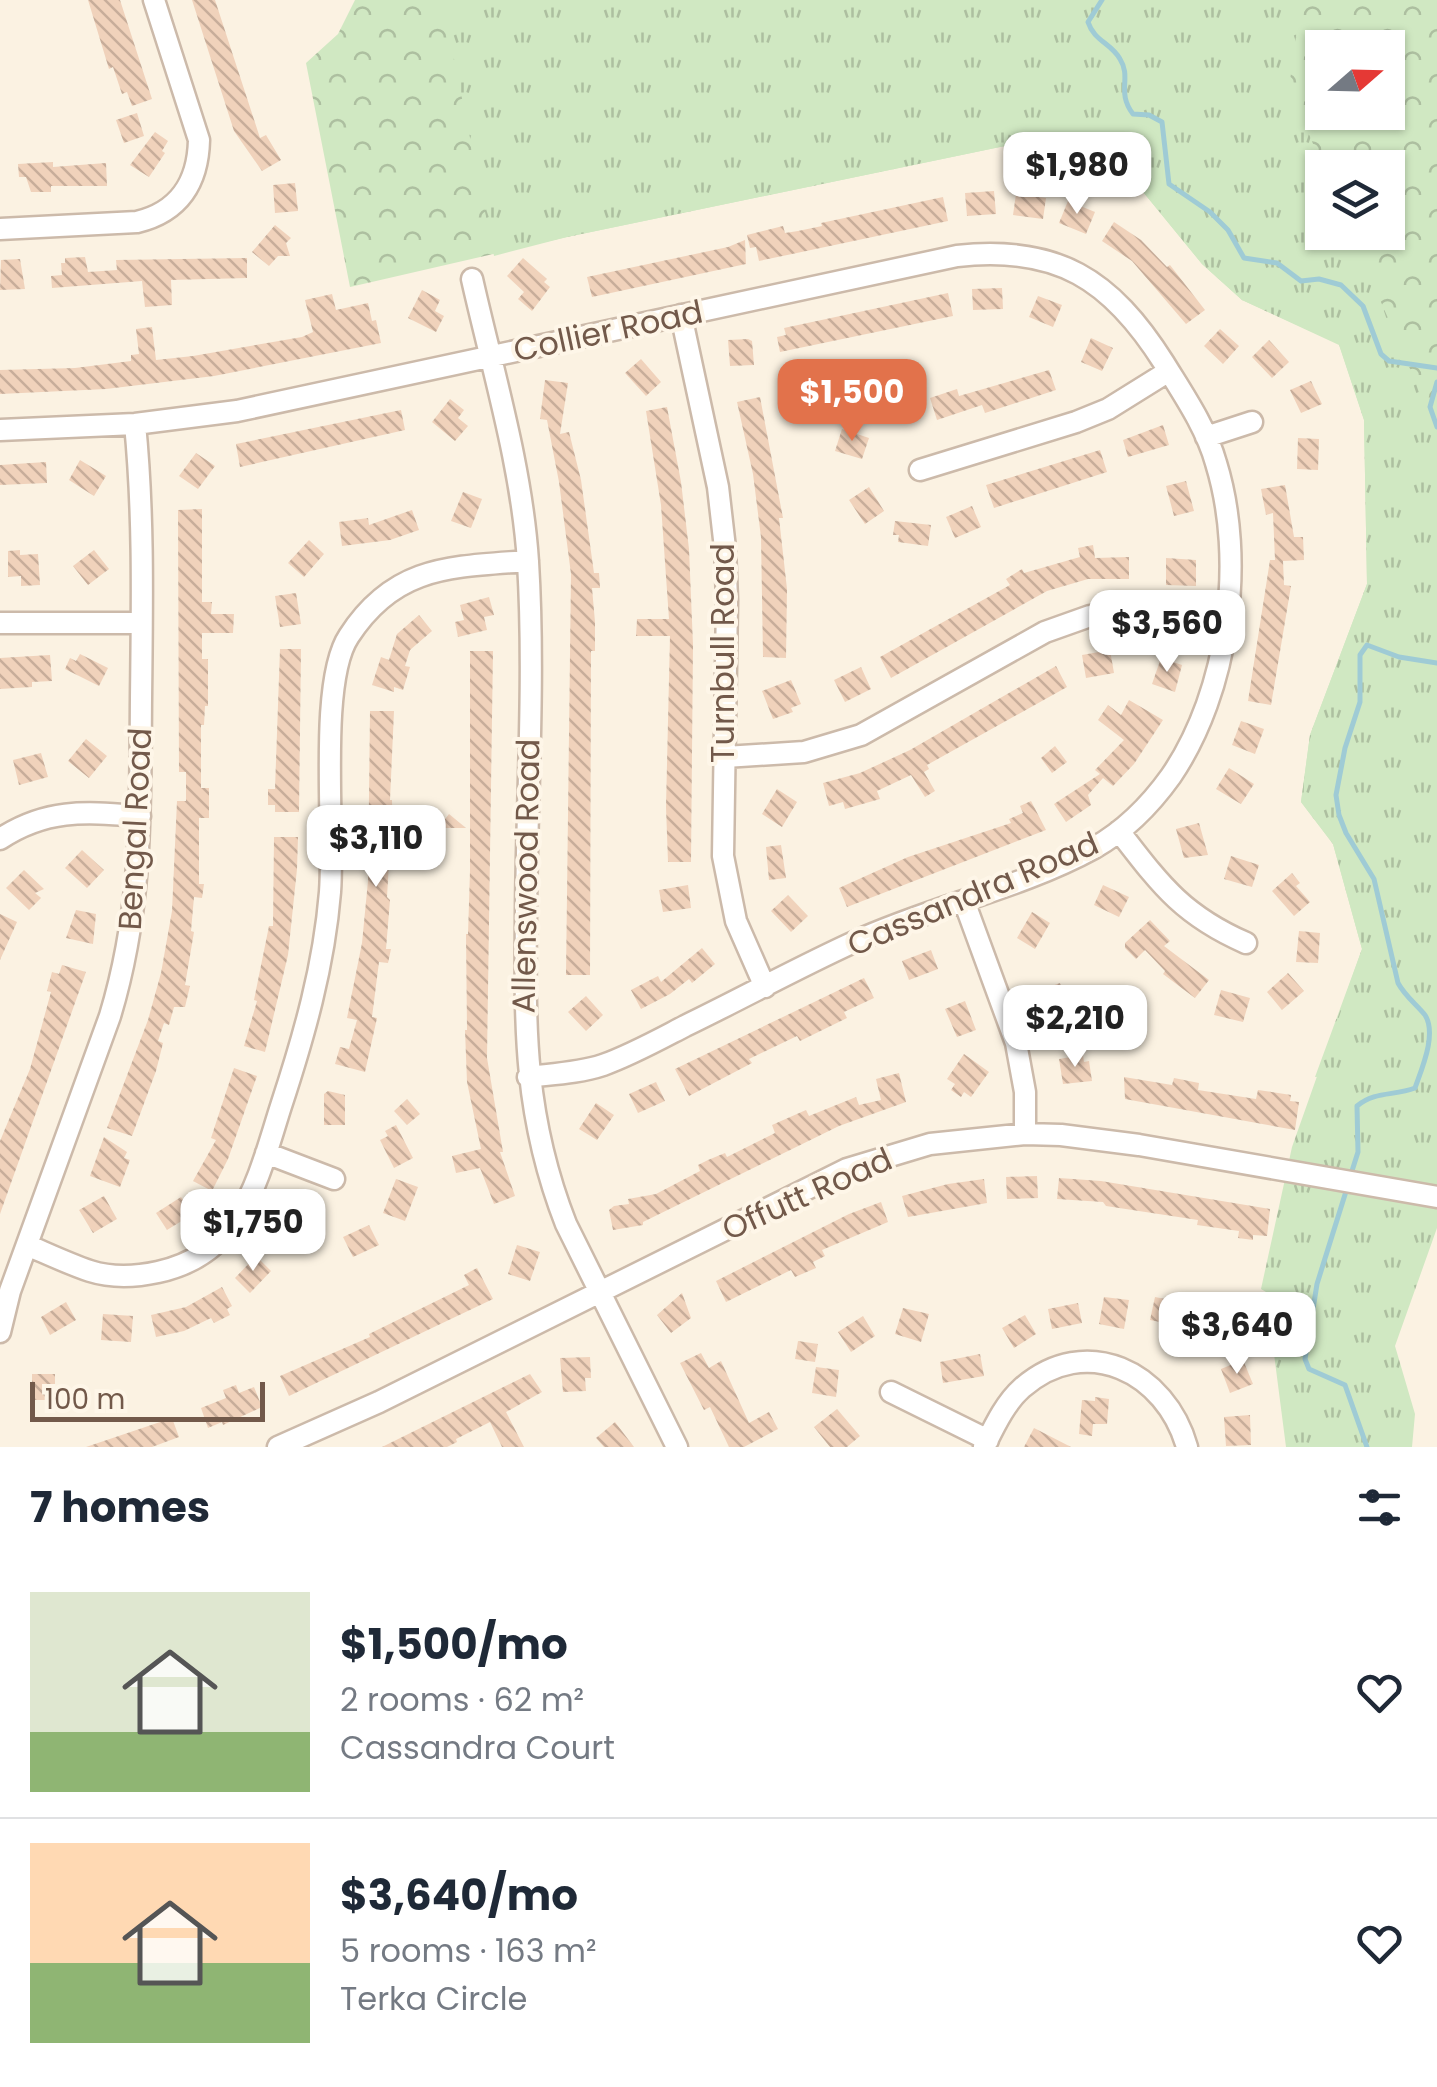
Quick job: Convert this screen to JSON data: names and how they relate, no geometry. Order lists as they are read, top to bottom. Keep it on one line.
{"streets":{"street":["Collier Road","Turnbull Road","Bengal Road","Allenswood Road","Cassandra Road","Offutt Road"]},"crossings":[["Collier Road","Turnbull Road"],["Collier Road","Bengal Road"],["Collier Road","Allenswood Road"],["Collier Road","Cassandra Road"],["Turnbull Road","Cassandra Road"],["Allenswood Road","Cassandra Road"],["Allenswood Road","Offutt Road"]],"scale_bar":"100 m","north":"right","page":{"price":["$1,980","$1,500","$3,560","$3,110","$2,210","$1,750","$3,640"],"scale":"100 m","heading":"7 homes","list":[{"name":"$1,500/mo","note":"2 rooms · 62 m² · Cassandra Court"},{"name":"$3,640/mo","note":"5 rooms · 163 m² · Terka Circle"}]}}
